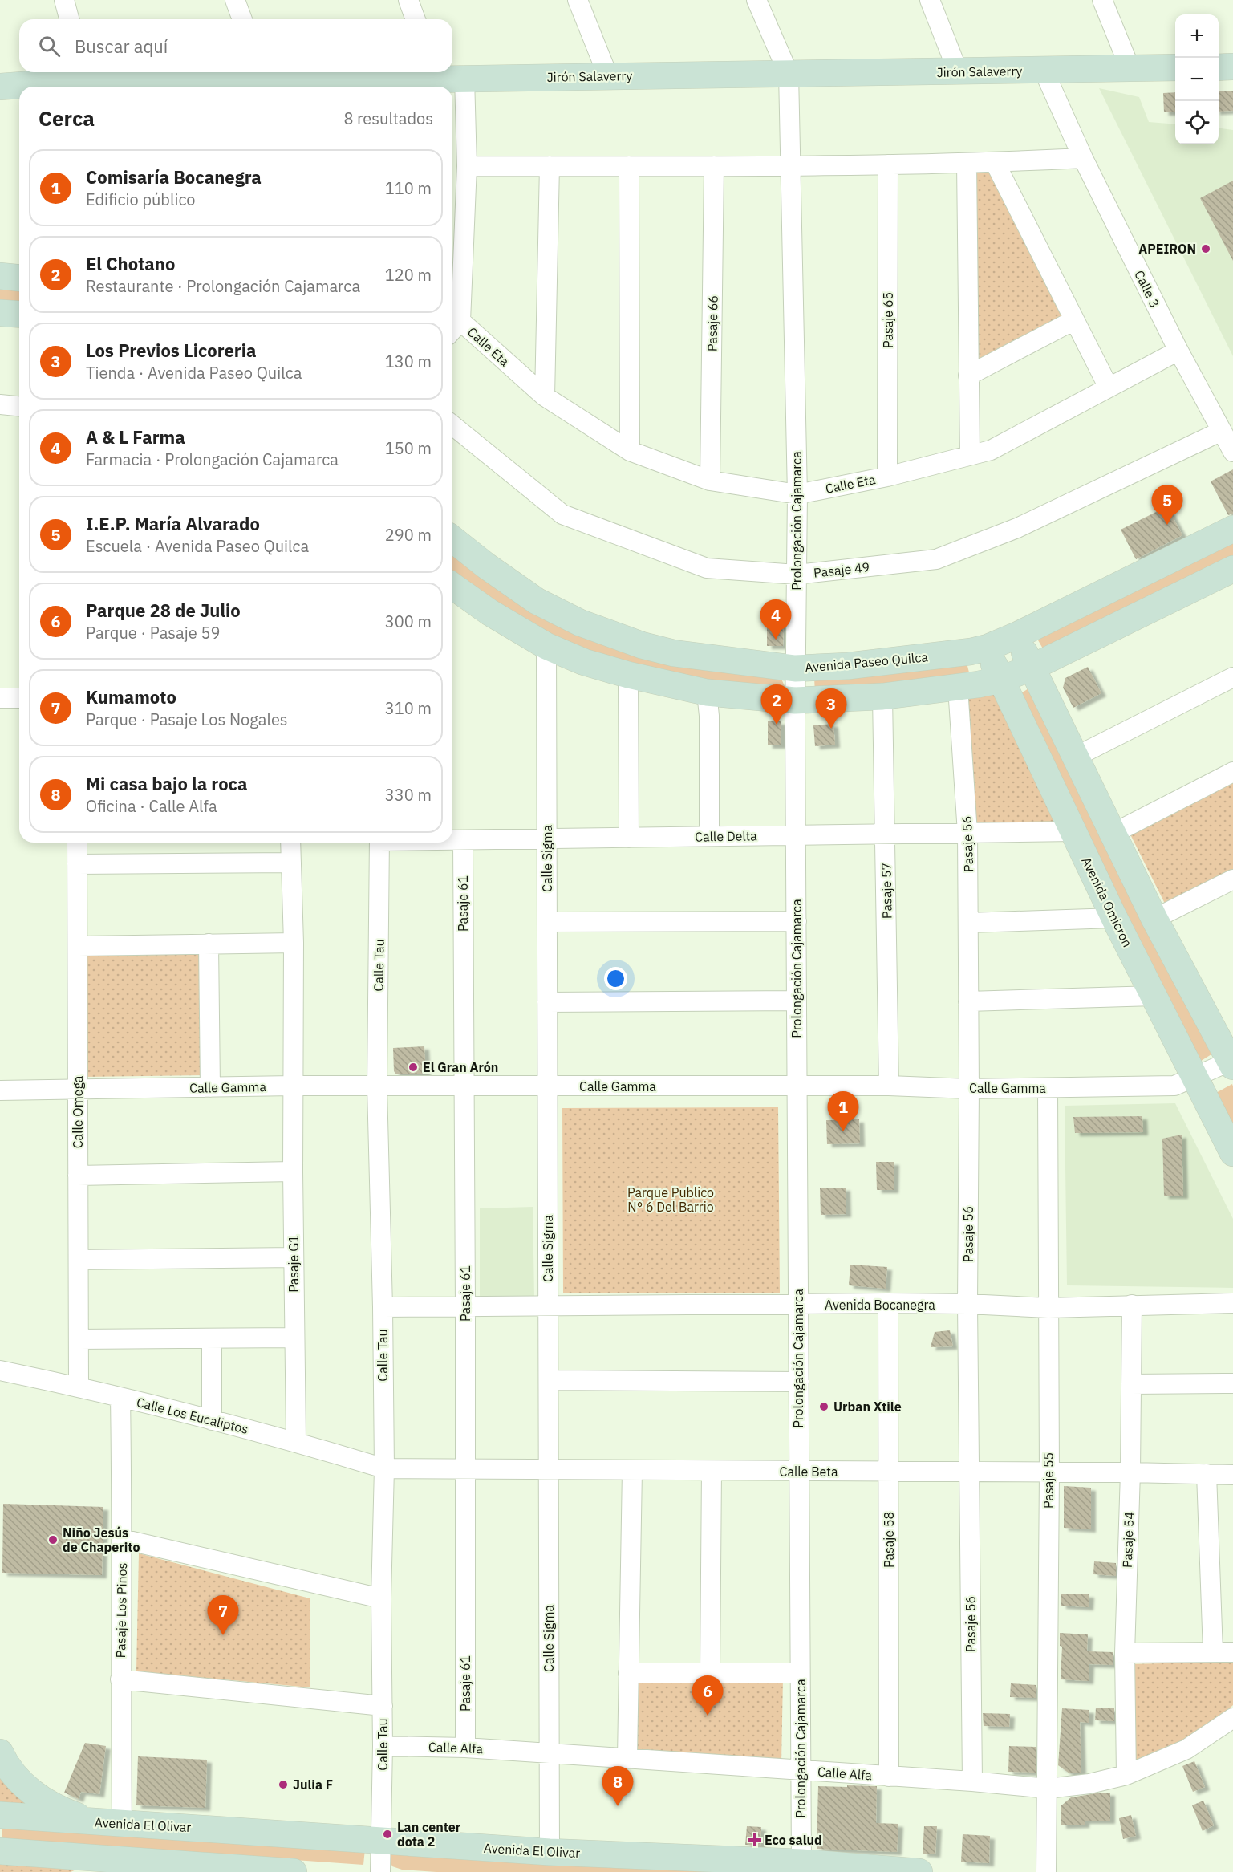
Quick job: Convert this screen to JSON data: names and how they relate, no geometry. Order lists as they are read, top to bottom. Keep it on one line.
{"streets":{"main road":["Jirón Salaverry","Avenida Paseo Quilca","Avenida Omicron","Avenida El Olivar"],"street":["Calle 3","Pasaje 65","Pasaje 66","Calle Eta","Prolongación Cajamarca","Pasaje 49","Calle Delta","Pasaje 56","Calle Sigma","Pasaje 57","Pasaje 61","Calle Tau","Calle Gamma","Calle Omega","Pasaje G1","Avenida Bocanegra","Calle Los Eucaliptos","Calle Beta","Pasaje 55","Pasaje 58","Pasaje 54","Pasaje Los Pinos","Calle Alfa"]},"crossings":[["Jirón Salaverry","Calle 3"],["Jirón Salaverry","Prolongación Cajamarca"],["Calle 3","Calle Eta"],["Calle 3","Pasaje 49"],["Pasaje 65","Calle Eta"],["Pasaje 66","Calle Eta"],["Calle Eta","Prolongación Cajamarca"],["Prolongación Cajamarca","Pasaje 49"],["Prolongación Cajamarca","Avenida Paseo Quilca"],["Prolongación Cajamarca","Calle Delta"],["Prolongación Cajamarca","Calle Gamma"],["Prolongación Cajamarca","Avenida Bocanegra"],["Prolongación Cajamarca","Calle Beta"],["Prolongación Cajamarca","Calle Alfa"],["Prolongación Cajamarca","Avenida El Olivar"],["Avenida Paseo Quilca","Avenida Omicron"],["Calle Delta","Pasaje 56"],["Calle Delta","Calle Sigma"],["Calle Delta","Pasaje 57"],["Calle Delta","Avenida Omicron"],["Calle Delta","Pasaje 61"],["Pasaje 56","Calle Gamma"],["Pasaje 56","Avenida Bocanegra"],["Pasaje 56","Calle Beta"],["Pasaje 56","Calle Alfa"],["Calle Sigma","Calle Gamma"],["Calle Sigma","Avenida Bocanegra"],["Calle Sigma","Calle Beta"],["Calle Sigma","Calle Alfa"],["Calle Sigma","Avenida El Olivar"],["Pasaje 57","Calle Gamma"],["Avenida Omicron","Calle Gamma"],["Pasaje 61","Calle Gamma"],["Pasaje 61","Avenida Bocanegra"],["Pasaje 61","Calle Beta"],["Pasaje 61","Calle Alfa"],["Calle Tau","Calle Gamma"],["Calle Tau","Avenida Bocanegra"],["Calle Tau","Calle Los Eucaliptos"],["Calle Tau","Calle Beta"],["Calle Tau","Calle Alfa"],["Calle Tau","Avenida El Olivar"],["Calle Gamma","Calle Omega"],["Calle Gamma","Pasaje G1"],["Calle Gamma","Pasaje 55"],["Calle Omega","Calle Los Eucaliptos"],["Pasaje G1","Calle Los Eucaliptos"],["Avenida Bocanegra","Pasaje 55"],["Avenida Bocanegra","Pasaje 58"],["Avenida Bocanegra","Pasaje 54"],["Calle Los Eucaliptos","Calle Beta"],["Calle Los Eucaliptos","Pasaje Los Pinos"],["Calle Beta","Pasaje 55"],["Calle Beta","Pasaje 58"],["Calle Beta","Pasaje 54"],["Pasaje 55","Calle Alfa"],["Pasaje 58","Calle Alfa"],["Pasaje 54","Calle Alfa"],["Pasaje Los Pinos","Avenida El Olivar"]],"parks":["Parque Publico N° 6 Del Barrio"],"places":{"other":["APEIRON","El Gran Arón","Urban Xtile","Niño Jesús de Chaperito","Julia F","Lan center dota 2"],"health":["Eco salud"]},"page":{"map_buttons":["+","−"],"search":"Buscar aquí","heading":["Cerca","8 resultados"],"list":[{"mark":"1","name":"Comisaría Bocanegra","note":"Edificio público","value":"110 m"},{"mark":"2","name":"El Chotano","note":"Restaurante · Prolongación Cajamarca","value":"120 m"},{"mark":"3","name":"Los Previos Licoreria","note":"Tienda · Avenida Paseo Quilca","value":"130 m"},{"mark":"4","name":"A & L Farma","note":"Farmacia · Prolongación Cajamarca","value":"150 m"},{"mark":"5","name":"I.E.P. María Alvarado","note":"Escuela · Avenida Paseo Quilca","value":"290 m"},{"mark":"6","name":"Parque 28 de Julio","note":"Parque · Pasaje 59","value":"300 m"},{"mark":"7","name":"Kumamoto","note":"Parque · Pasaje Los Nogales","value":"310 m"},{"mark":"8","name":"Mi casa bajo la roca","note":"Oficina · Calle Alfa","value":"330 m"}],"pins":["5","4","2","3","1","7","6","8"]}}
